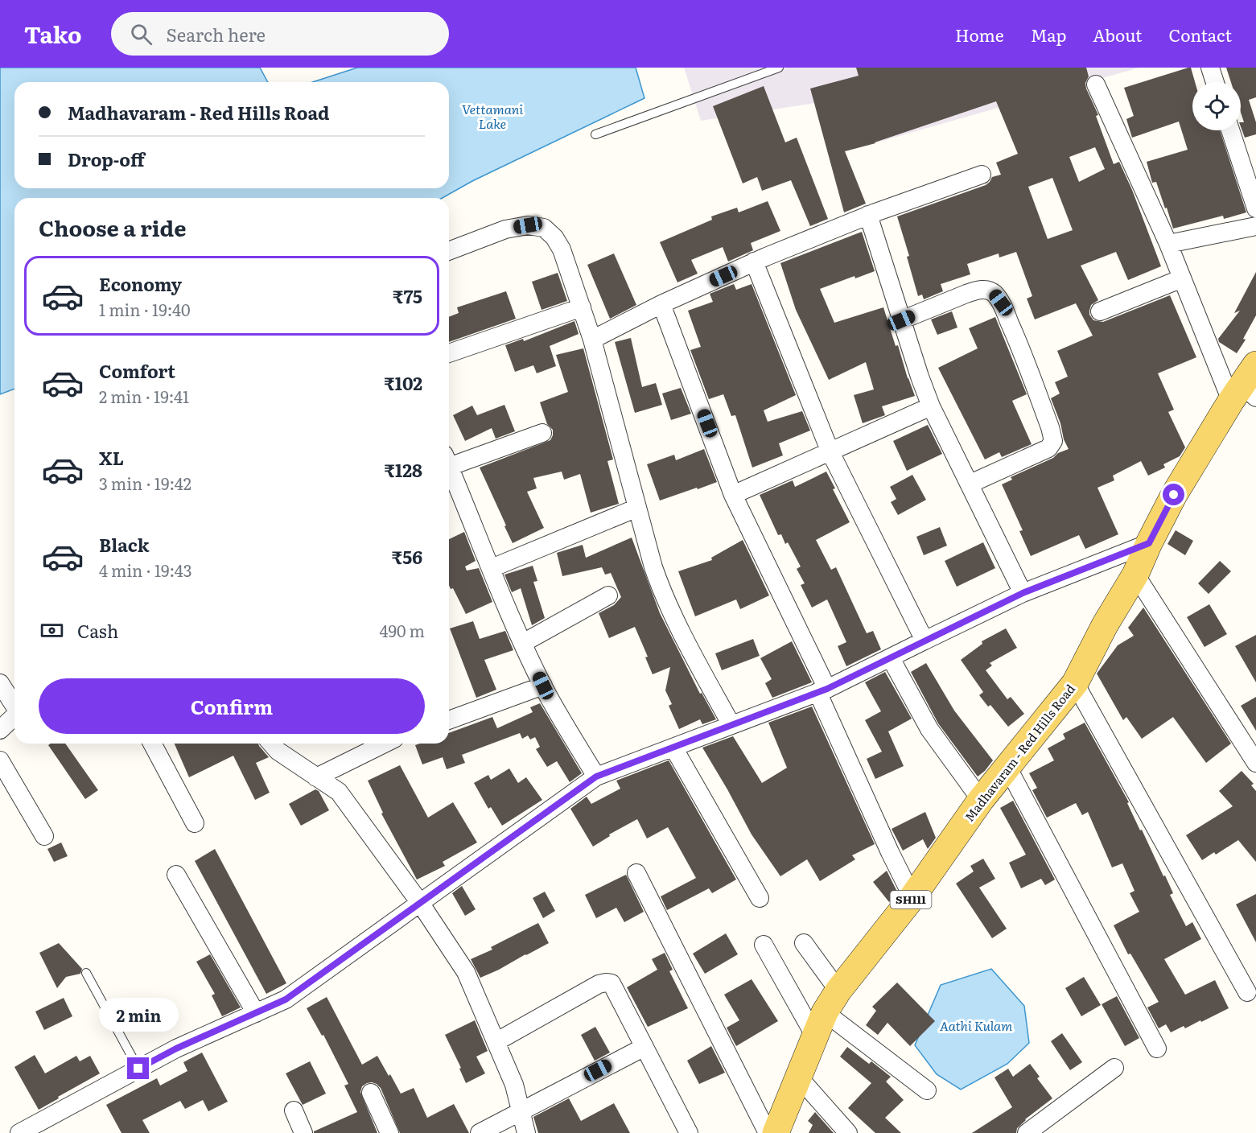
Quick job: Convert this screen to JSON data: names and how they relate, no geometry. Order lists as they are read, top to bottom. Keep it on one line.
{"streets":{"main road":["Madhavaram - Red Hills Road","SH111"]},"water":["Vettamani Lake","Aathi Kulam"],"page":{"header":"Tako","search":"Search here","nav":["Home","Map","About","Contact"],"banner":["Madhavaram - Red Hills Road","Drop-off"],"heading":"Choose a ride","list":[{"name":"Economy","note":"1 min · 19:40","value":"₹75"},{"name":"Comfort","note":"2 min · 19:41","value":"₹102"},{"name":"XL","note":"3 min · 19:42","value":"₹128"},{"name":"Black","note":"4 min · 19:43","value":"₹56"}],"pay":["Cash","490 m"],"buttons":"Confirm","bubble":"2 min"}}
